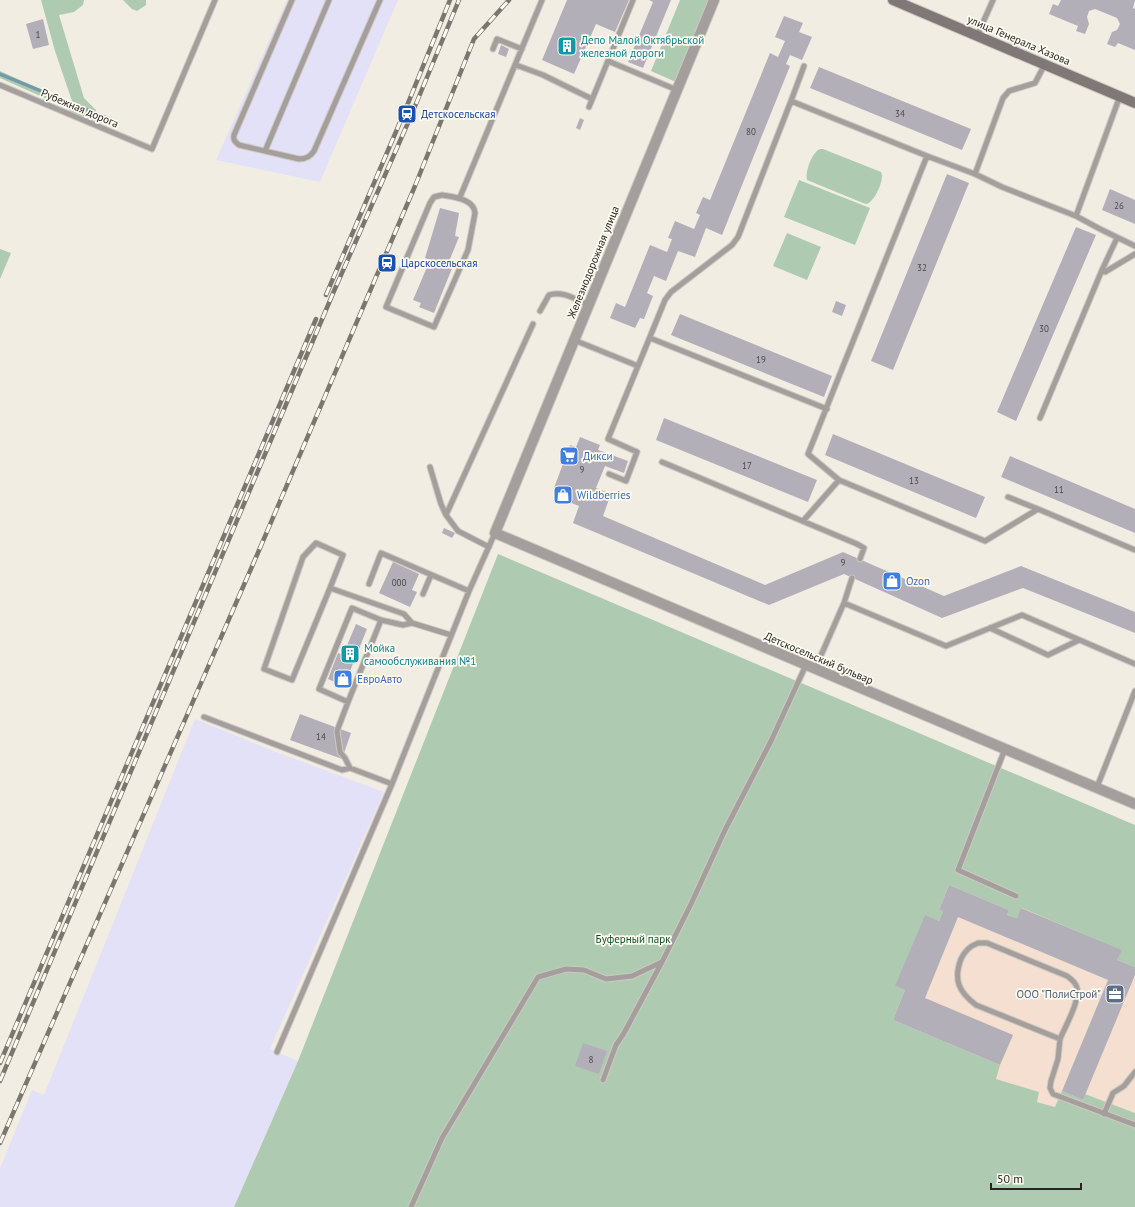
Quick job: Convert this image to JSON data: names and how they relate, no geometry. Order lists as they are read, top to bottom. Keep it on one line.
{"streets":{"street":["улица Генерала Хазова","Железнодорожная улица","Детскосельский бульвар"],"lane":["Рубежная дорога"]},"crossings":[["Железнодорожная улица","Детскосельский бульвар"]],"parks":["Буферный парк"],"places":{"building":["Депо Малой Октябрьской железной дороги","Мойка самообслуживания №1"],"station":["Детскосельская","Царскосельская"],"supermarket":["Дикси"],"shop":["Wildberries","Ozon","ЕвроАвто"],"office":["ООО \"ПолиСтрой\""]},"house_numbers":["1","34","80","26","32","30","19","17","9","13","11","9","000","14","8"],"scale_bar":"50 m"}
